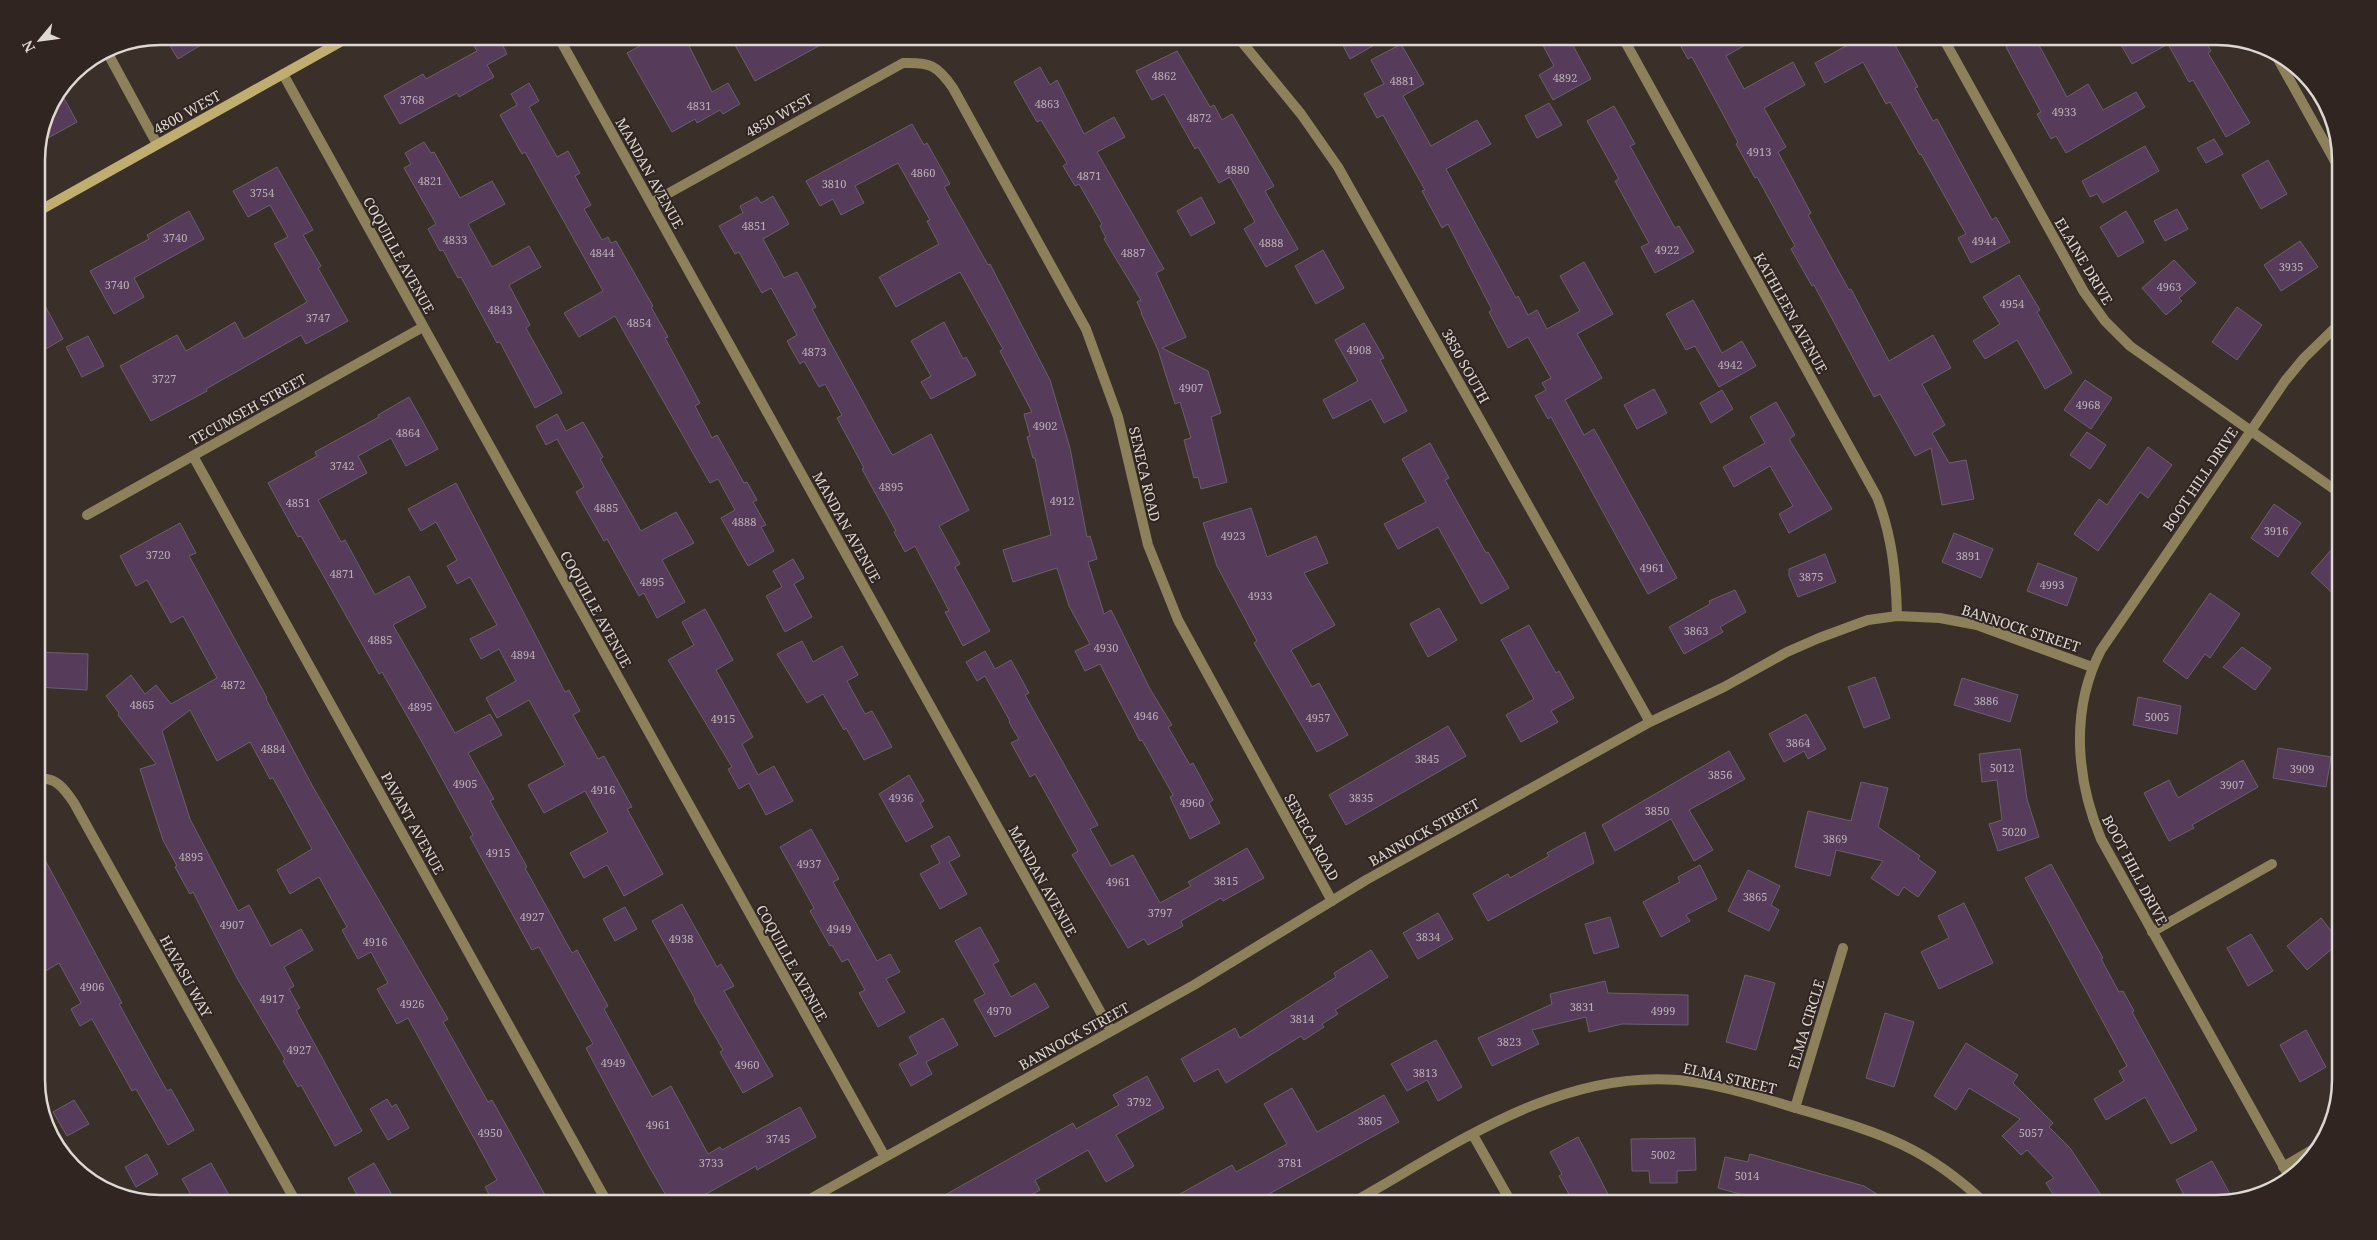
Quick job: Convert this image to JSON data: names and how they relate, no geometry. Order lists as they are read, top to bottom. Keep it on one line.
{"streets":{"main road":["4800 WEST"],"street":["4850 WEST","MANDAN AVENUE","COQUILLE AVENUE","ELAINE DRIVE","KATHLEEN AVENUE","3850 SOUTH","TECUMSEH STREET","SENECA ROAD","BOOT HILL DRIVE","BANNOCK STREET","PAVANT AVENUE","HAVASU WAY","ELMA CIRCLE","ELMA STREET"]},"crossings":[["4800 WEST","COQUILLE AVENUE"],["4850 WEST","MANDAN AVENUE"],["4850 WEST","SENECA ROAD"],["MANDAN AVENUE","BANNOCK STREET"],["COQUILLE AVENUE","TECUMSEH STREET"],["COQUILLE AVENUE","BANNOCK STREET"],["ELAINE DRIVE","BOOT HILL DRIVE"],["KATHLEEN AVENUE","BANNOCK STREET"],["3850 SOUTH","BANNOCK STREET"],["TECUMSEH STREET","PAVANT AVENUE"],["SENECA ROAD","BANNOCK STREET"],["BOOT HILL DRIVE","BANNOCK STREET"],["ELMA CIRCLE","ELMA STREET"]],"house_numbers":["4862","4892","4881","3768","4863","4831","4933","4872","4913","4880","4860","4871","4821","3810","3754","4851","3740","4833","4944","4888","4922","4844","4887","3935","3740","4963","4954","4843","3747","4854","4908","4873","4942","3727","4907","4968","4902","4864","3742","4895","4912","4851","4885","4888","3916","4923","3720","3891","4961","4871","3875","4895","4993","4933","3863","4885","4930","4894","4872","3886","4865","4895","4946","5005","4957","4915","3864","4884","3845","5012","3909","3856","4905","3907","4916","4936","3835","4960","3850","5020","3869","4915","4895","4937","3815","4961","3865","3797","4927","4907","4949","3834","4938","4916","4906","4917","4926","3831","4970","4999","3814","3823","4927","4949","4960","3813","3792","3805","4961","4950","5057","3745","5002","3733","3781","5014"],"north":"bottom left"}
